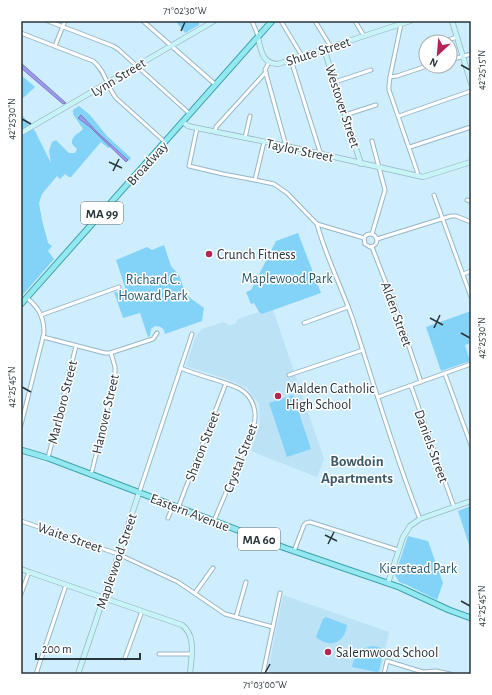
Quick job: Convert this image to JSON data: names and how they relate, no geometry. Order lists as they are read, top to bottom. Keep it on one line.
{"streets":{"main road":["Shute Street","Lynn Street","Westover Street","Taylor Street","Broadway","MA 99","Eastern Avenue","MA 60","Maplewood Street"],"street":["Alden Street","Marlboro Street","Hanover Street","Sharon Street","Daniels Street","Crystal Street","Waite Street"]},"crossings":[["Shute Street","Westover Street"],["Shute Street","Broadway"],["Westover Street","Taylor Street"],["Taylor Street","Broadway"],["Marlboro Street","Eastern Avenue"],["Hanover Street","Eastern Avenue"],["Sharon Street","Crystal Street"],["Sharon Street","Eastern Avenue"],["Crystal Street","Eastern Avenue"],["Crystal Street","Maplewood Street"],["Eastern Avenue","Maplewood Street"],["Waite Street","Maplewood Street"]],"districts":["Bowdoin Apartments"],"parks":["Maplewood Park","Richard C. Howard Park","Kierstead Park"],"places":["Crunch Fitness","Malden Catholic High School","Salemwood School"],"scale_bar":"200 m","north":"bottom left","coordinates":["71°02'30\"W","42°25'15\"N","42°25'30\"N","42°25'45\"N","71°03'00\"W"]}
